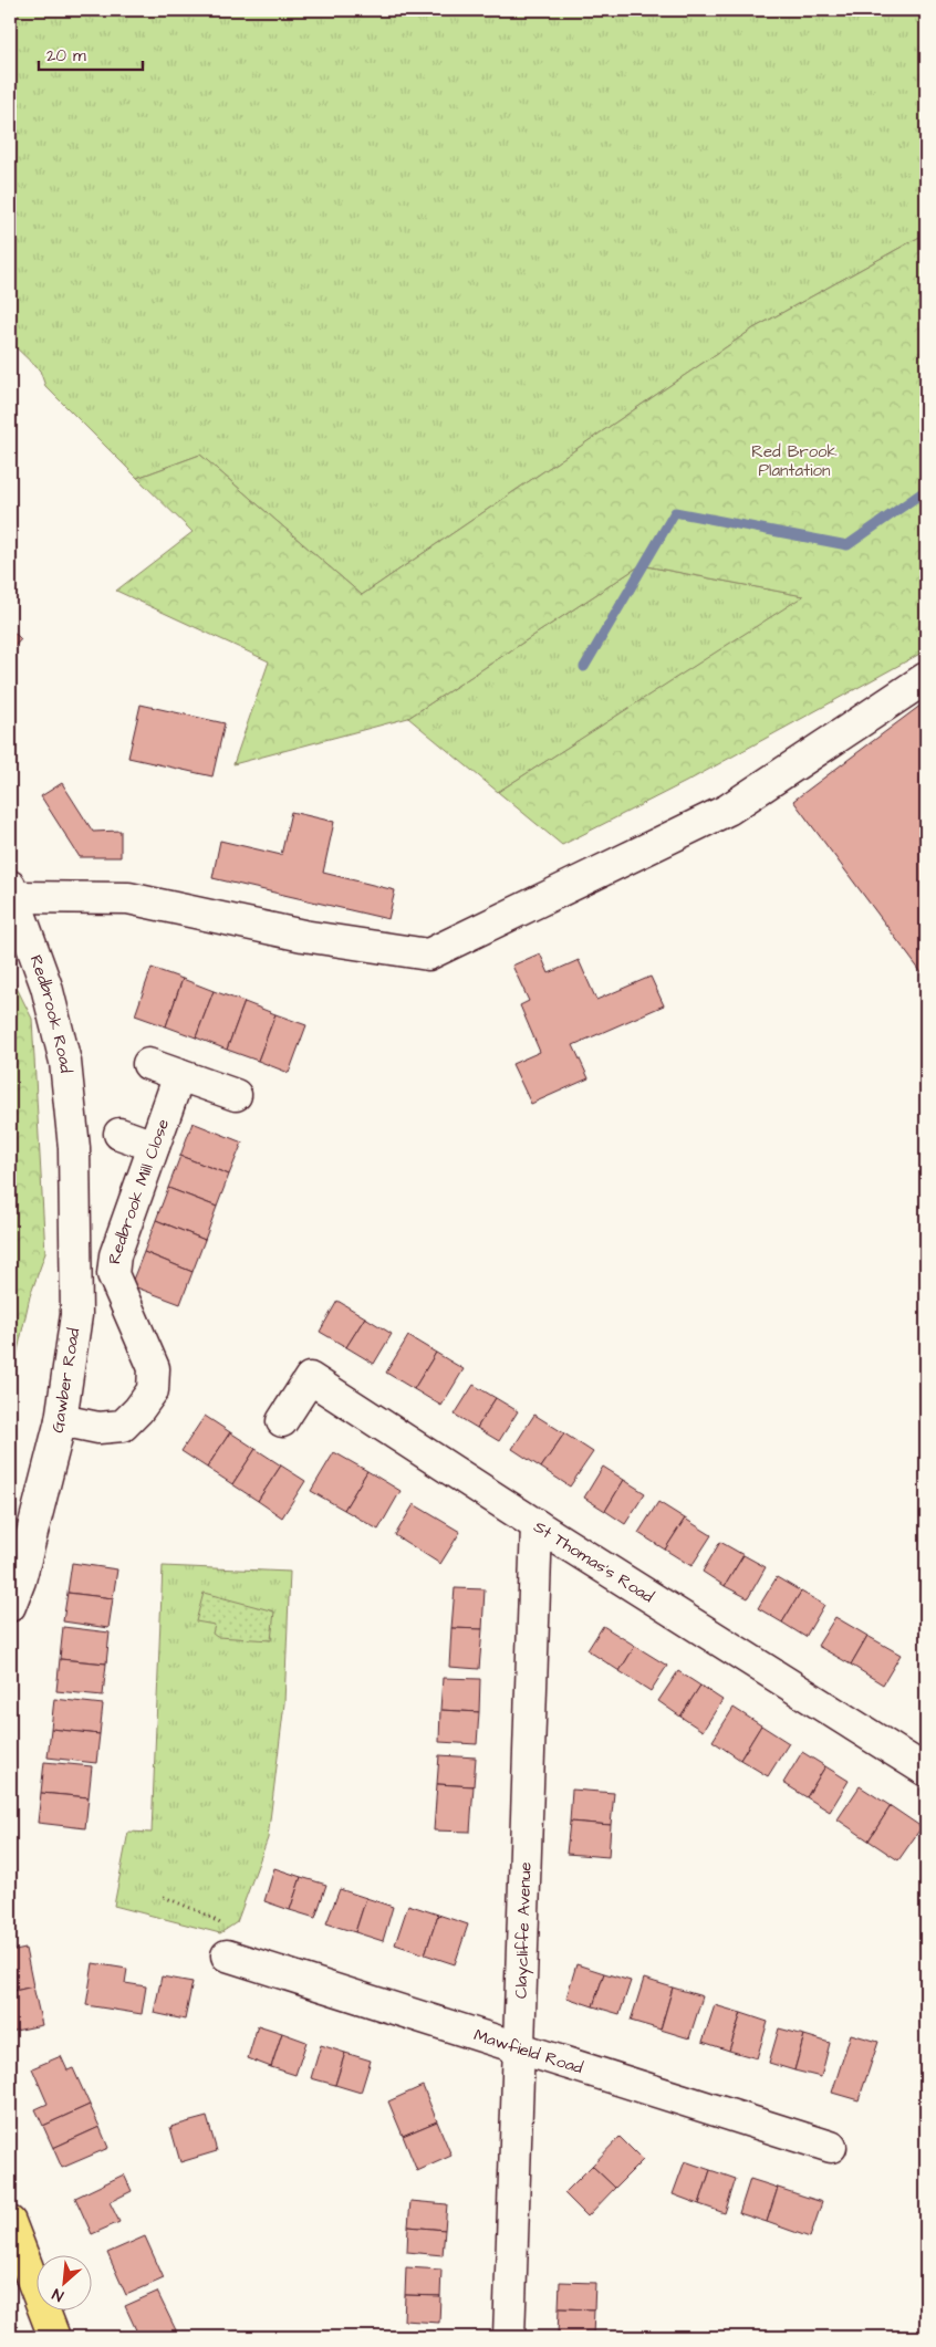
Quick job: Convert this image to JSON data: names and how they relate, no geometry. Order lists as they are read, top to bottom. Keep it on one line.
{"streets":{"street":["Redbrook Road","Redbrook Mill Close","Gawber Road","St Thomas's Road","Claycliffe Avenue","Mawfield Road"]},"crossings":[["Redbrook Road","Gawber Road"],["Redbrook Mill Close","Gawber Road"],["St Thomas's Road","Claycliffe Avenue"],["Claycliffe Avenue","Mawfield Road"]],"parks":["Red Brook Plantation"],"scale_bar":"20 m","north":"bottom left"}
